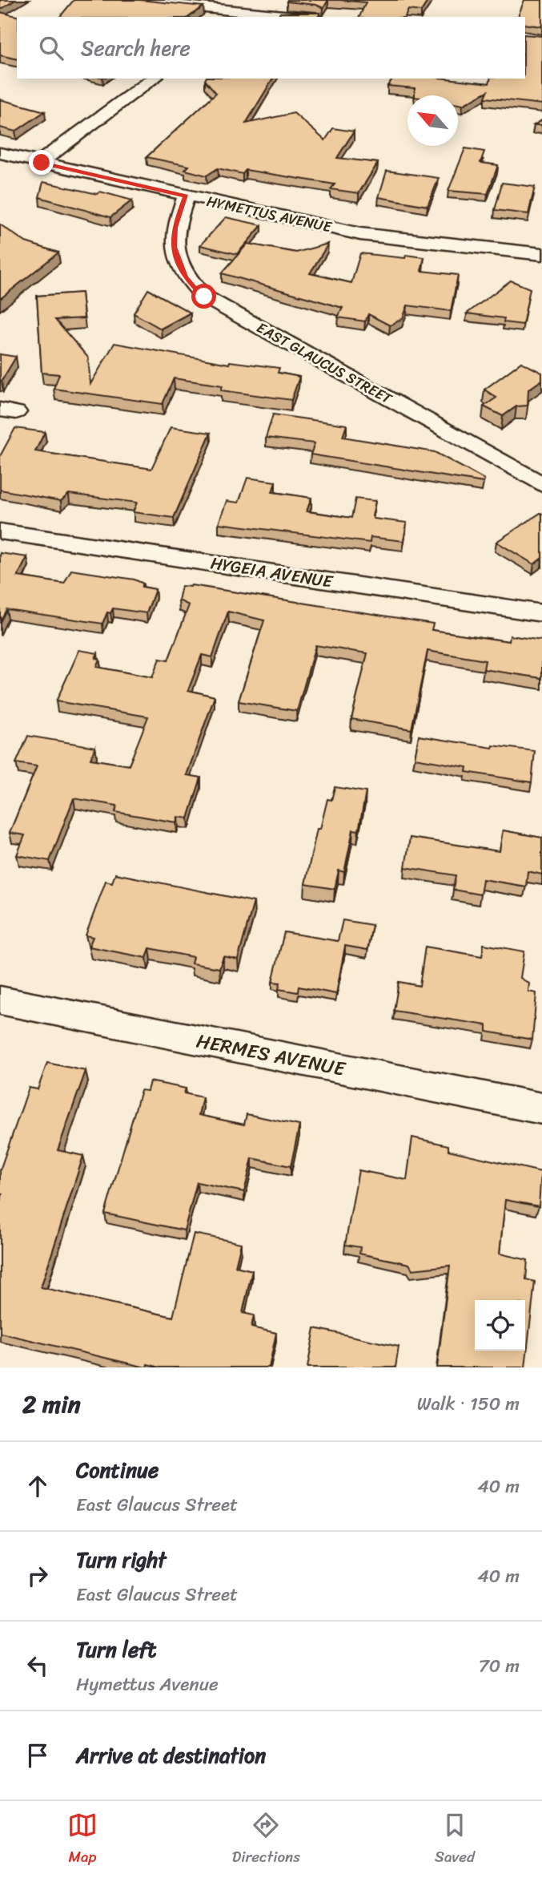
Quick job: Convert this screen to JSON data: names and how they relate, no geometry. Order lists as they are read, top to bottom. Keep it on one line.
{"streets":{"street":["HYMETTUS AVENUE","EAST GLAUCUS STREET","HYGEIA AVENUE","HERMES AVENUE"]},"crossings":[["HYMETTUS AVENUE","EAST GLAUCUS STREET"]],"north":"top left","page":{"search":"Search here","heading":["2 min","Walk · 150 m"],"list":[["Continue","East Glaucus Street","40 m"],["Turn right","East Glaucus Street","40 m"],["Turn left","Hymettus Avenue","70 m"],"Arrive at destination"],"nav":["Map","Directions","Saved"]}}
